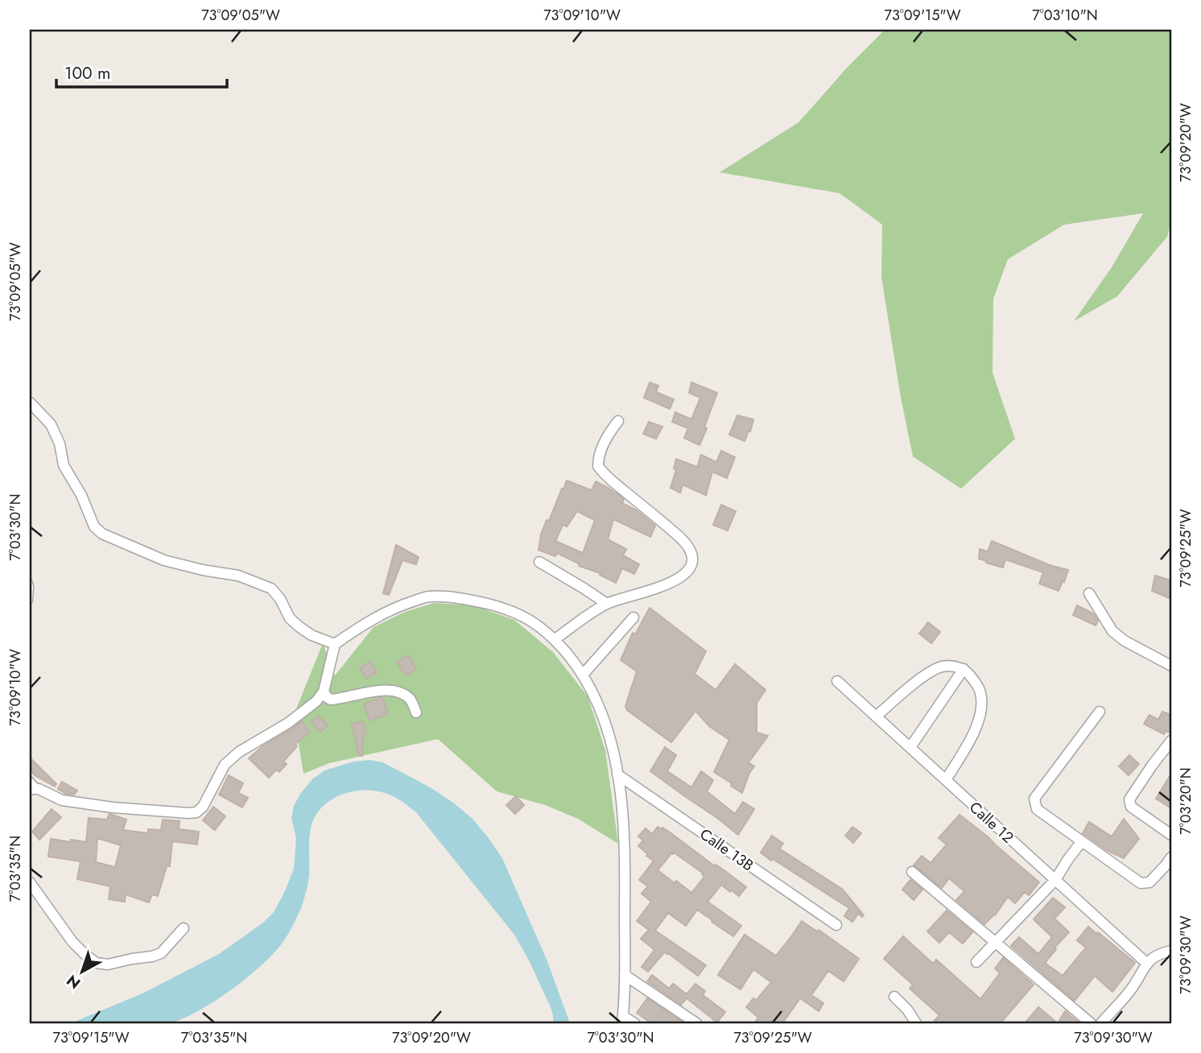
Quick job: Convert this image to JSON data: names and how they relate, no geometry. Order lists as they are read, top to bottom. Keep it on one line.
{"streets":{"street":["Calle 12","Calle 13B"]},"scale_bar":"100 m","north":"bottom left","coordinates":["73°09'05\"W","73°09'10\"W","73°09'15\"W","7°03'10\"N","73°09'20\"W","7°03'30\"N","73°09'25\"W","7°03'20\"N","7°03'35\"N","73°09'30\"W"]}
